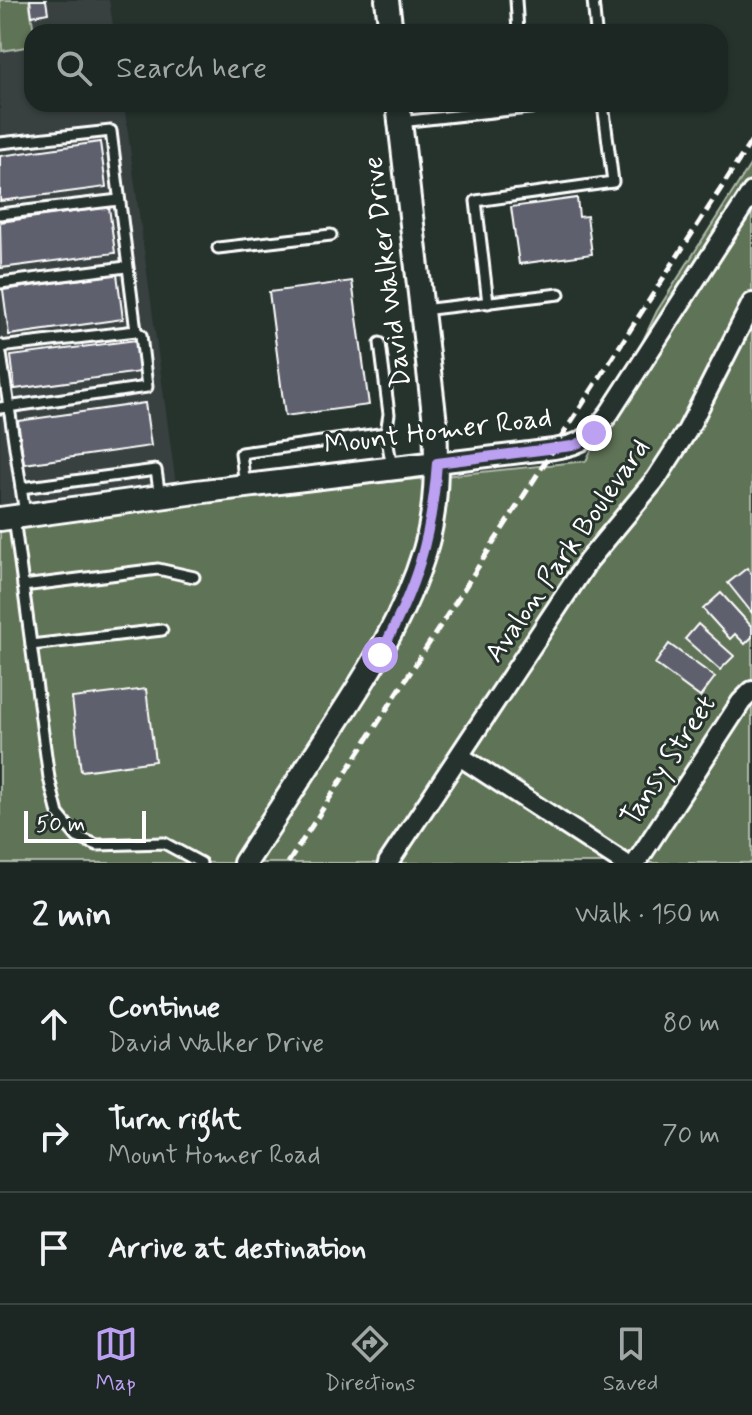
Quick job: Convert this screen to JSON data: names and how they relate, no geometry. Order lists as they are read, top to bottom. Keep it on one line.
{"streets":{"street":["David Walker Drive","Mount Homer Road","Avalon Park Boulevard","Tansy Street"]},"crossings":[["David Walker Drive","Mount Homer Road"]],"scale_bar":"50 m","page":{"search":"Search here","scale":"50 m","heading":["2 min","Walk · 150 m"],"list":[["Continue","David Walker Drive","80 m"],["Turn right","Mount Homer Road","70 m"],"Arrive at destination"],"nav":["Map","Directions","Saved"]}}
